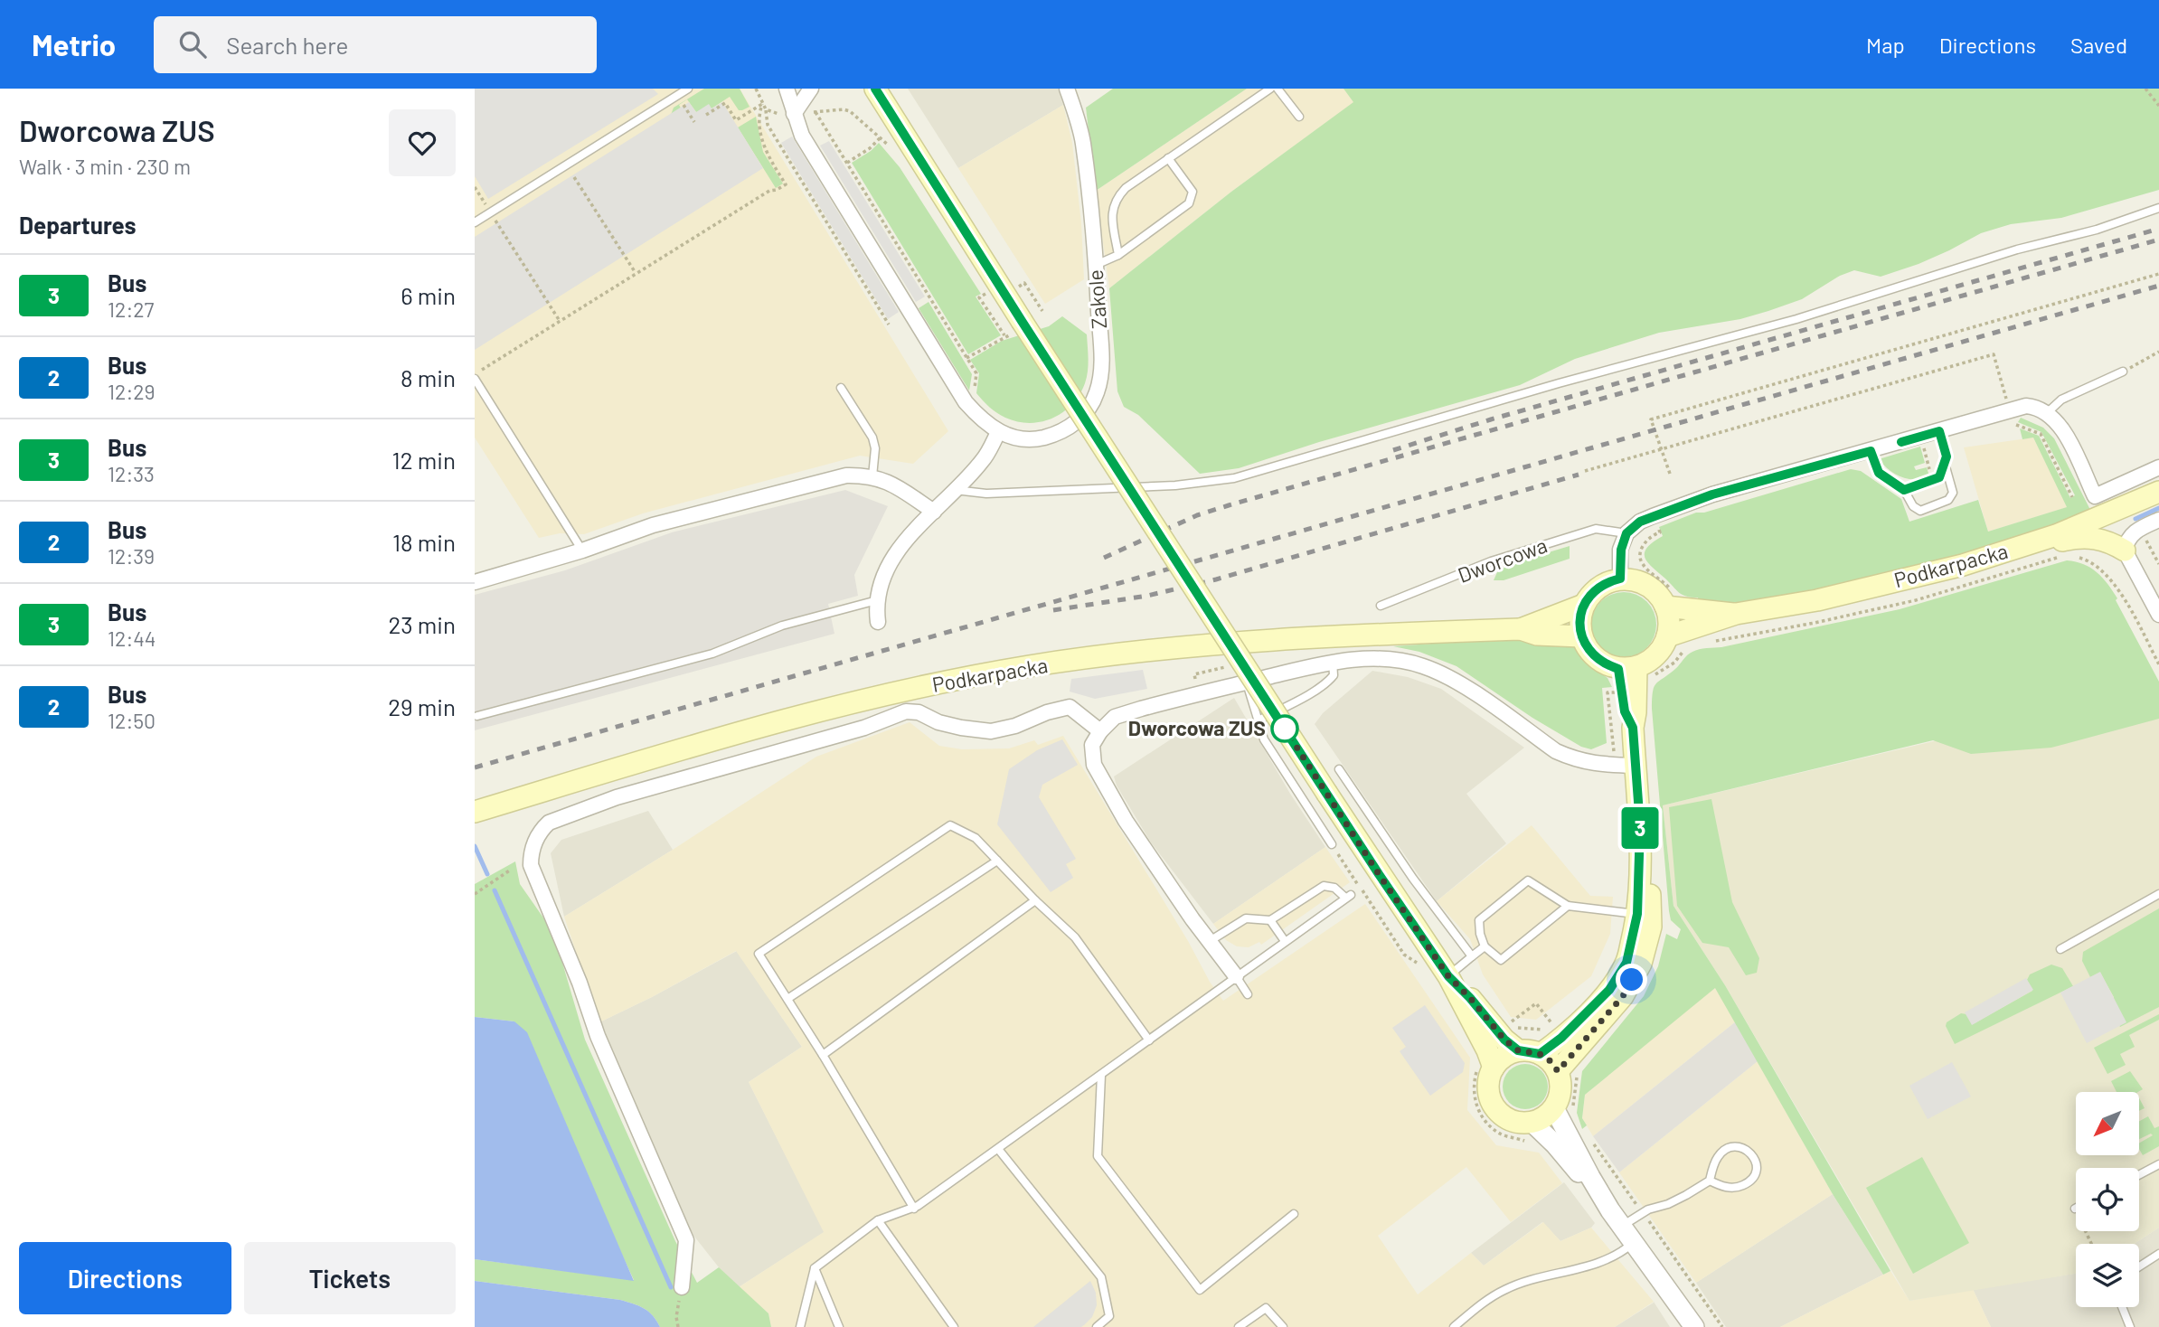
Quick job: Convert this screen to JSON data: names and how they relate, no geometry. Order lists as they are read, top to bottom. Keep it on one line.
{"streets":{"main road":["Podkarpacka"],"street":["Zakole"],"lane":["Dworcowa"]},"places":["Dworcowa ZUS"],"lines":["bus line 3"],"north":"bottom left","page":{"header":"Metrio","search":"Search here","nav":["Map","Directions","Saved"],"heading":[["Dworcowa ZUS","Walk · 3 min · 230 m"],"Departures"],"on_map":"3","list":[{"mark":"3","name":"Bus","note":"12:27","value":"6 min"},{"mark":"2","name":"Bus","note":"12:29","value":"8 min"},{"mark":"3","name":"Bus","note":"12:33","value":"12 min"},{"mark":"2","name":"Bus","note":"12:39","value":"18 min"},{"mark":"3","name":"Bus","note":"12:44","value":"23 min"},{"mark":"2","name":"Bus","note":"12:50","value":"29 min"}],"buttons":["Directions","Tickets"]}}
